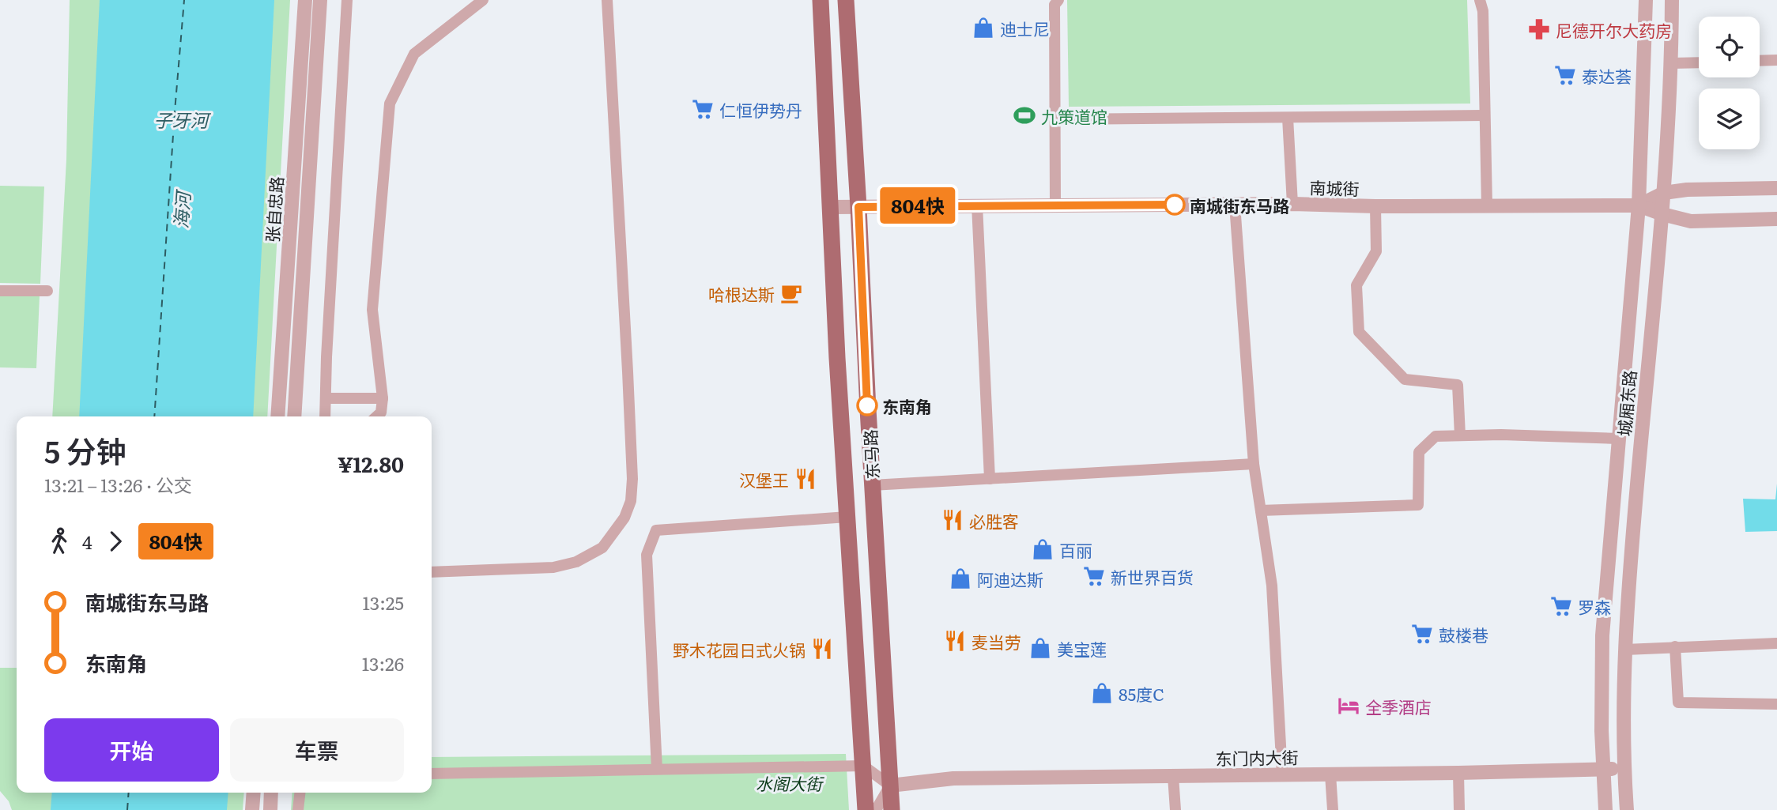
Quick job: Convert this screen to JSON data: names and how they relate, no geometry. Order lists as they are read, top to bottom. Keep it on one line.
{"streets":{"main road":["东马路"],"street":["南城街","张自忠路","城厢东路","东门内大街"]},"crossings":[["南城街","城厢东路"],["南城街","东马路"],["城厢东路","东门内大街"],["东马路","东门内大街"]],"water":["子牙河","海河"],"parks":["水阁大街"],"places":{"shop":["迪士尼","百丽","阿迪达斯","美宝莲","85度C"],"pharmacy":["尼德开尔大药房"],"supermarket":["泰达荟","仁恒伊势丹","新世界百货","罗森","鼓楼巷"],"sports":["九策道馆"],"other":["南城街东马路","东南角"],"cafe":["哈根达斯"],"restaurant":["汉堡王","必胜客","麦当劳","野木花园日式火锅"],"hotel":["全季酒店"]},"lines":["bus line 804快"],"page":{"on_map":"804快","heading":["5 分钟","13:21 – 13:26 · 公交","¥12.80"],"legs":["4","804快"],"list":[{"name":"南城街东马路","value":"13:25"},{"name":"东南角","value":"13:26"}],"buttons":["开始","车票"]}}
